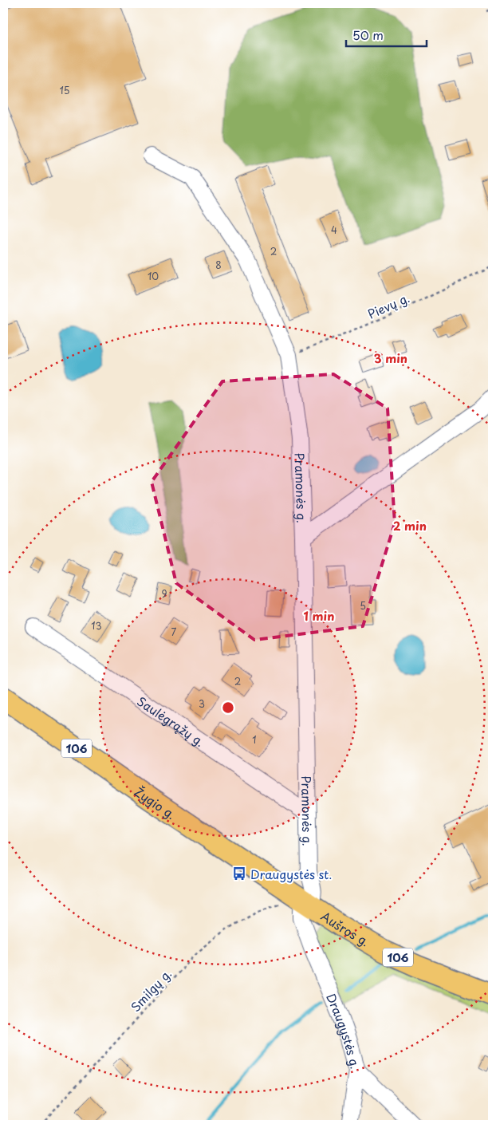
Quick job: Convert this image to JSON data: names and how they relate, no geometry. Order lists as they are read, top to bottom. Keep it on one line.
{"streets":{"main road":["106","Žygio g.","Aušros g."],"street":["Pramonės g.","Saulėgrąžų g.","Draugystės g."],"path":["Pievų g.","Smilgų g."]},"crossings":[["Pievų g.","Pramonės g."],["Pramonės g.","Saulėgrąžų g."],["Pramonės g.","Žygio g."],["Pramonės g.","Aušros g."],["Pramonės g.","Smilgų g."],["Pramonės g.","Draugystės g."],["Žygio g.","Aušros g."],["Žygio g.","Smilgų g."],["Aušros g.","Smilgų g."]],"places":{"bus stop":["Draugystės st."]},"house_numbers":["15","4","2","8","10","9","5","13","7","2","3","1"],"scale_bar":"50 m","rings":["3 min","2 min","1 min"]}
